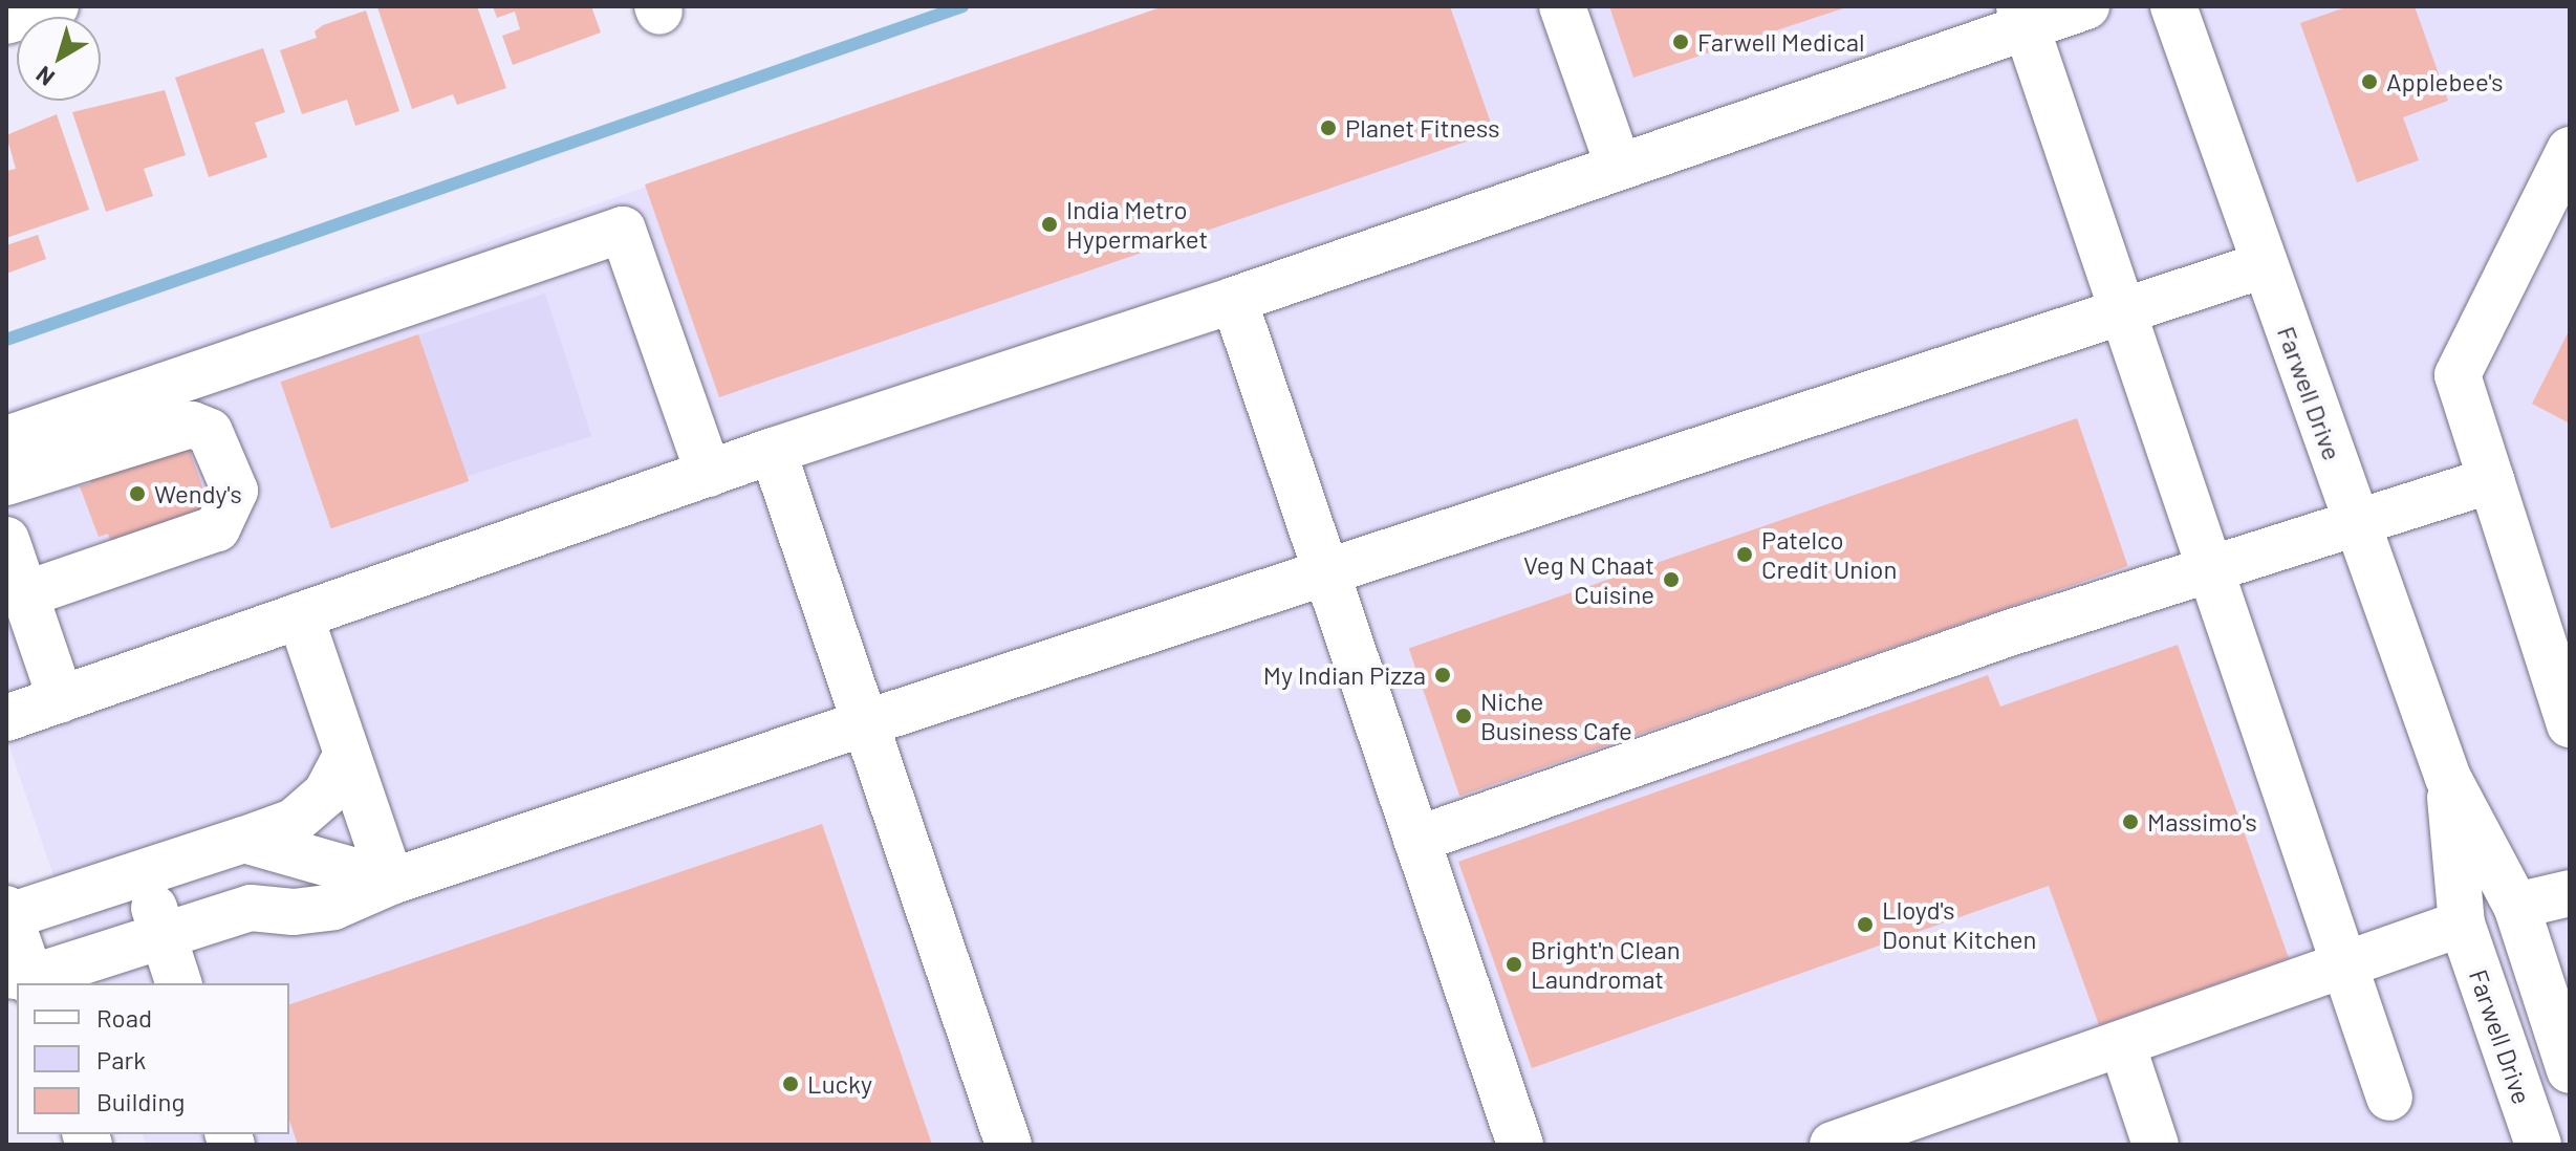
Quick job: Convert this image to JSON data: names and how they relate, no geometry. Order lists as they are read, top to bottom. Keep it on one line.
{"streets":{"street":["Farwell Drive"]},"places":["Farwell Medical","Applebee's","Planet Fitness","India Metro Hypermarket","Wendy's","Patelco Credit Union","Veg N Chaat Cuisine","My Indian Pizza","Niche Business Cafe","Massimo's","Lloyd's Donut Kitchen","Bright'n Clean Laundromat","Lucky"],"legend":["Road","Park","Building"],"north":"bottom left"}
